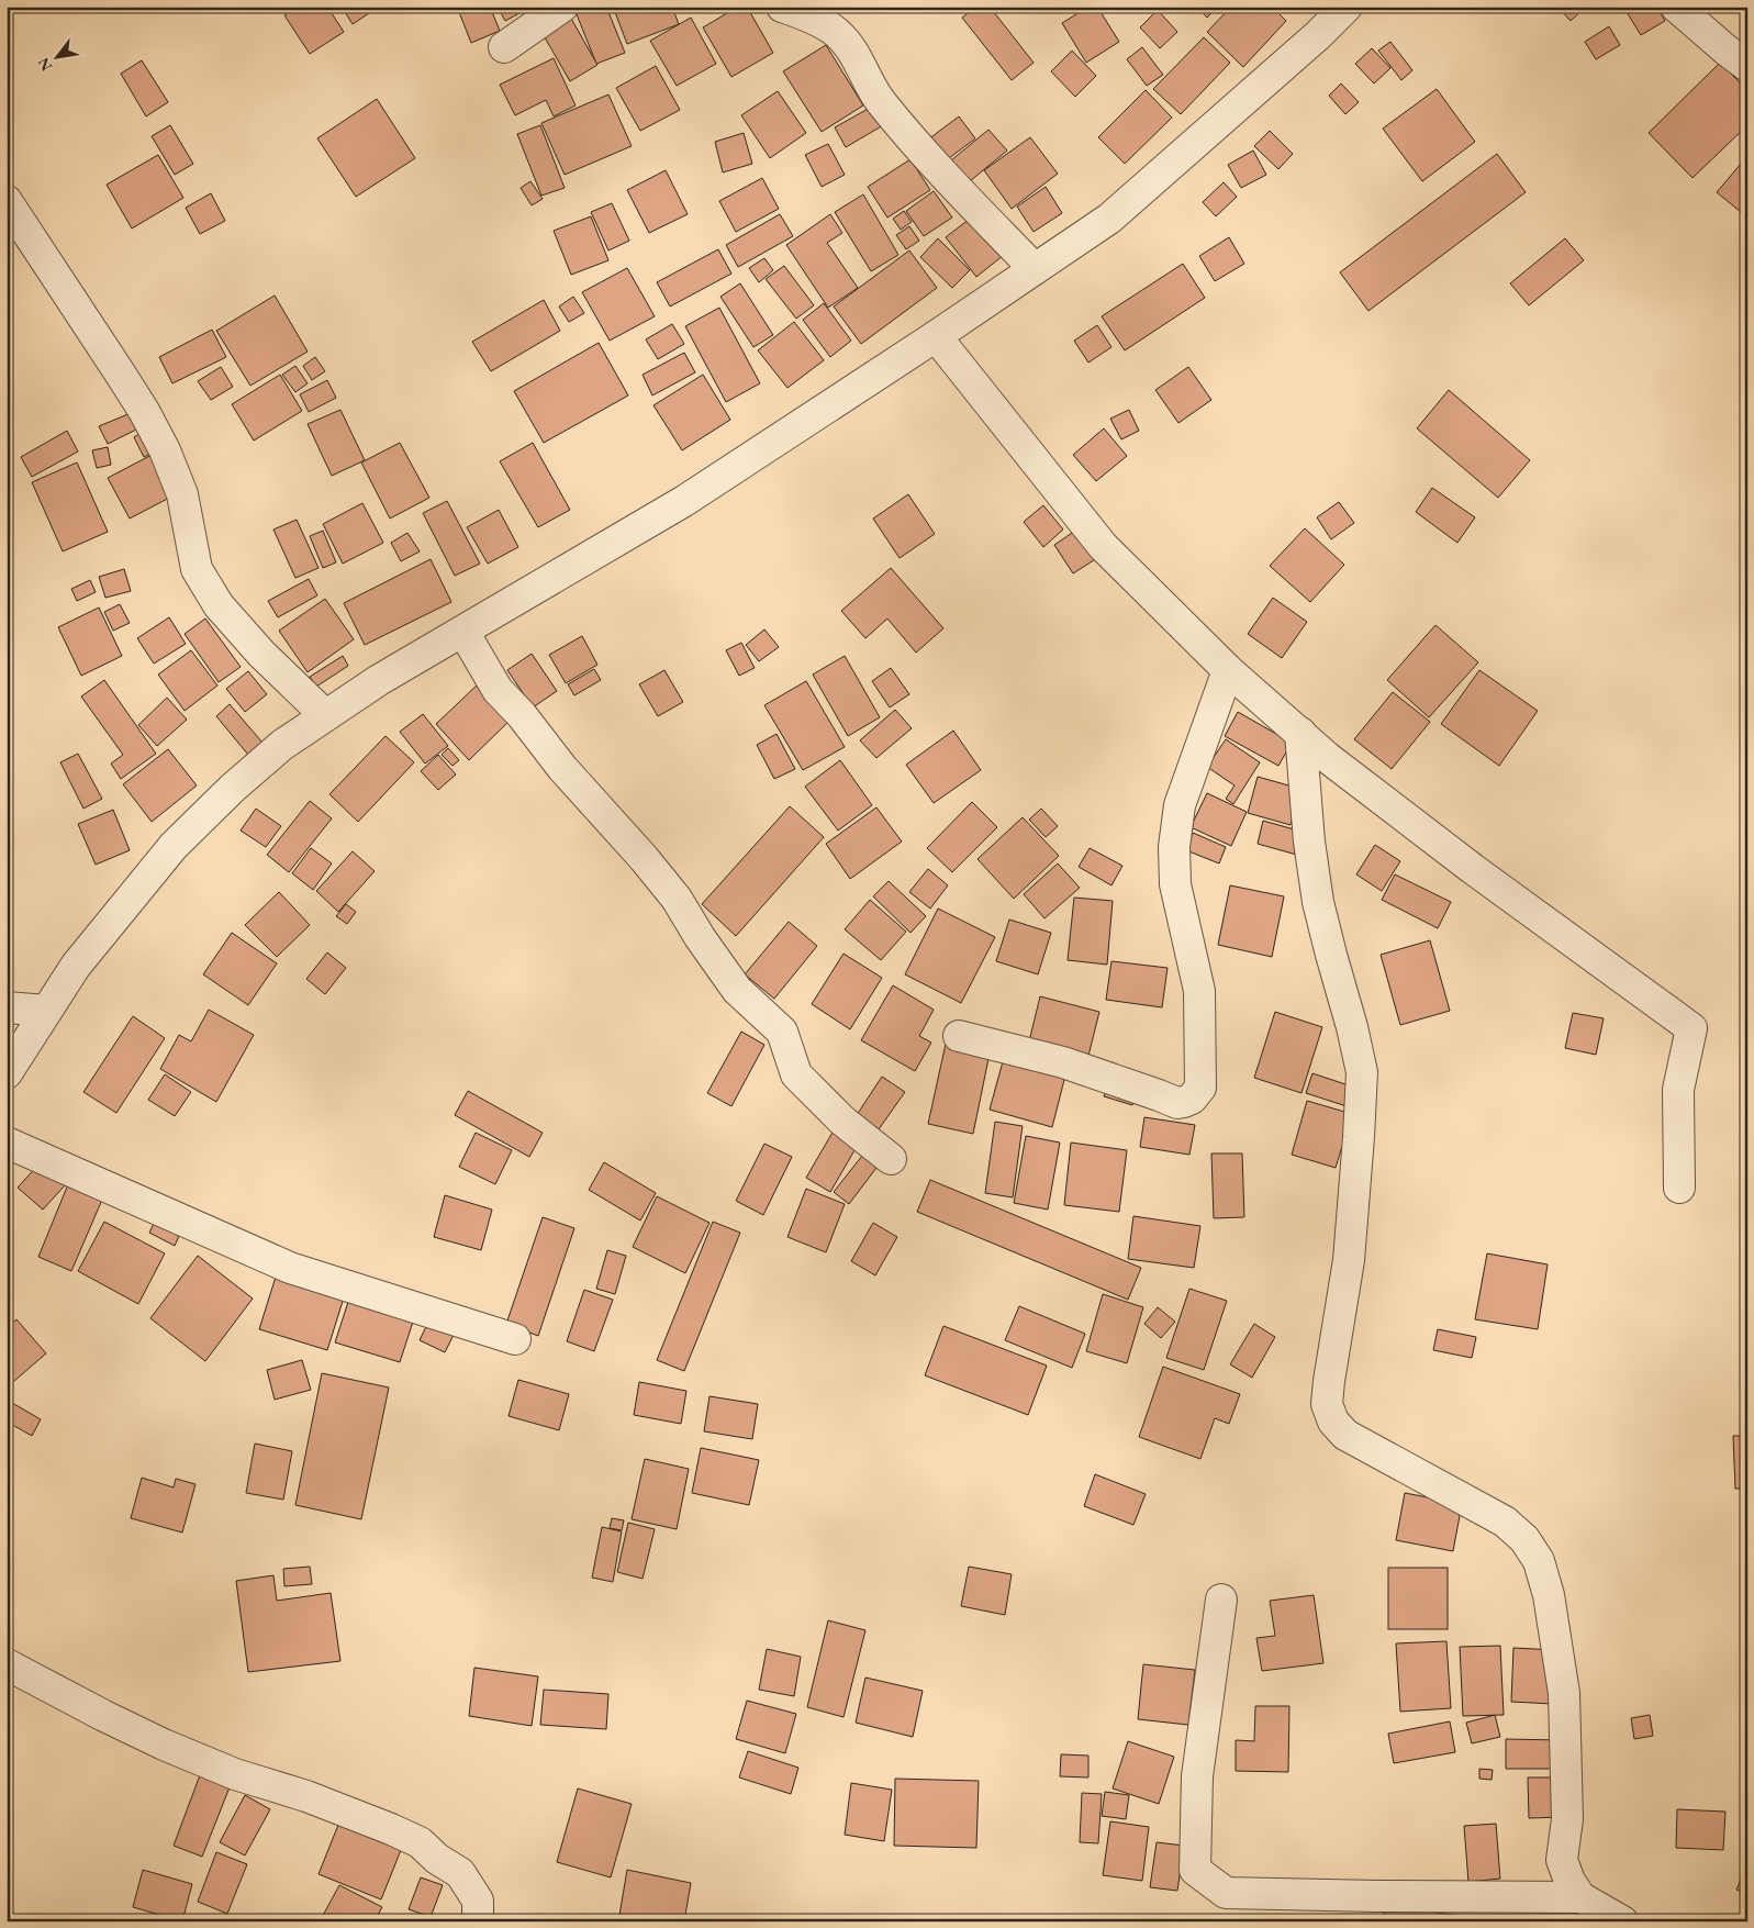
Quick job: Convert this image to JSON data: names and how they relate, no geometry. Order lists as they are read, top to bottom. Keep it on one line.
{"north":"bottom left"}
